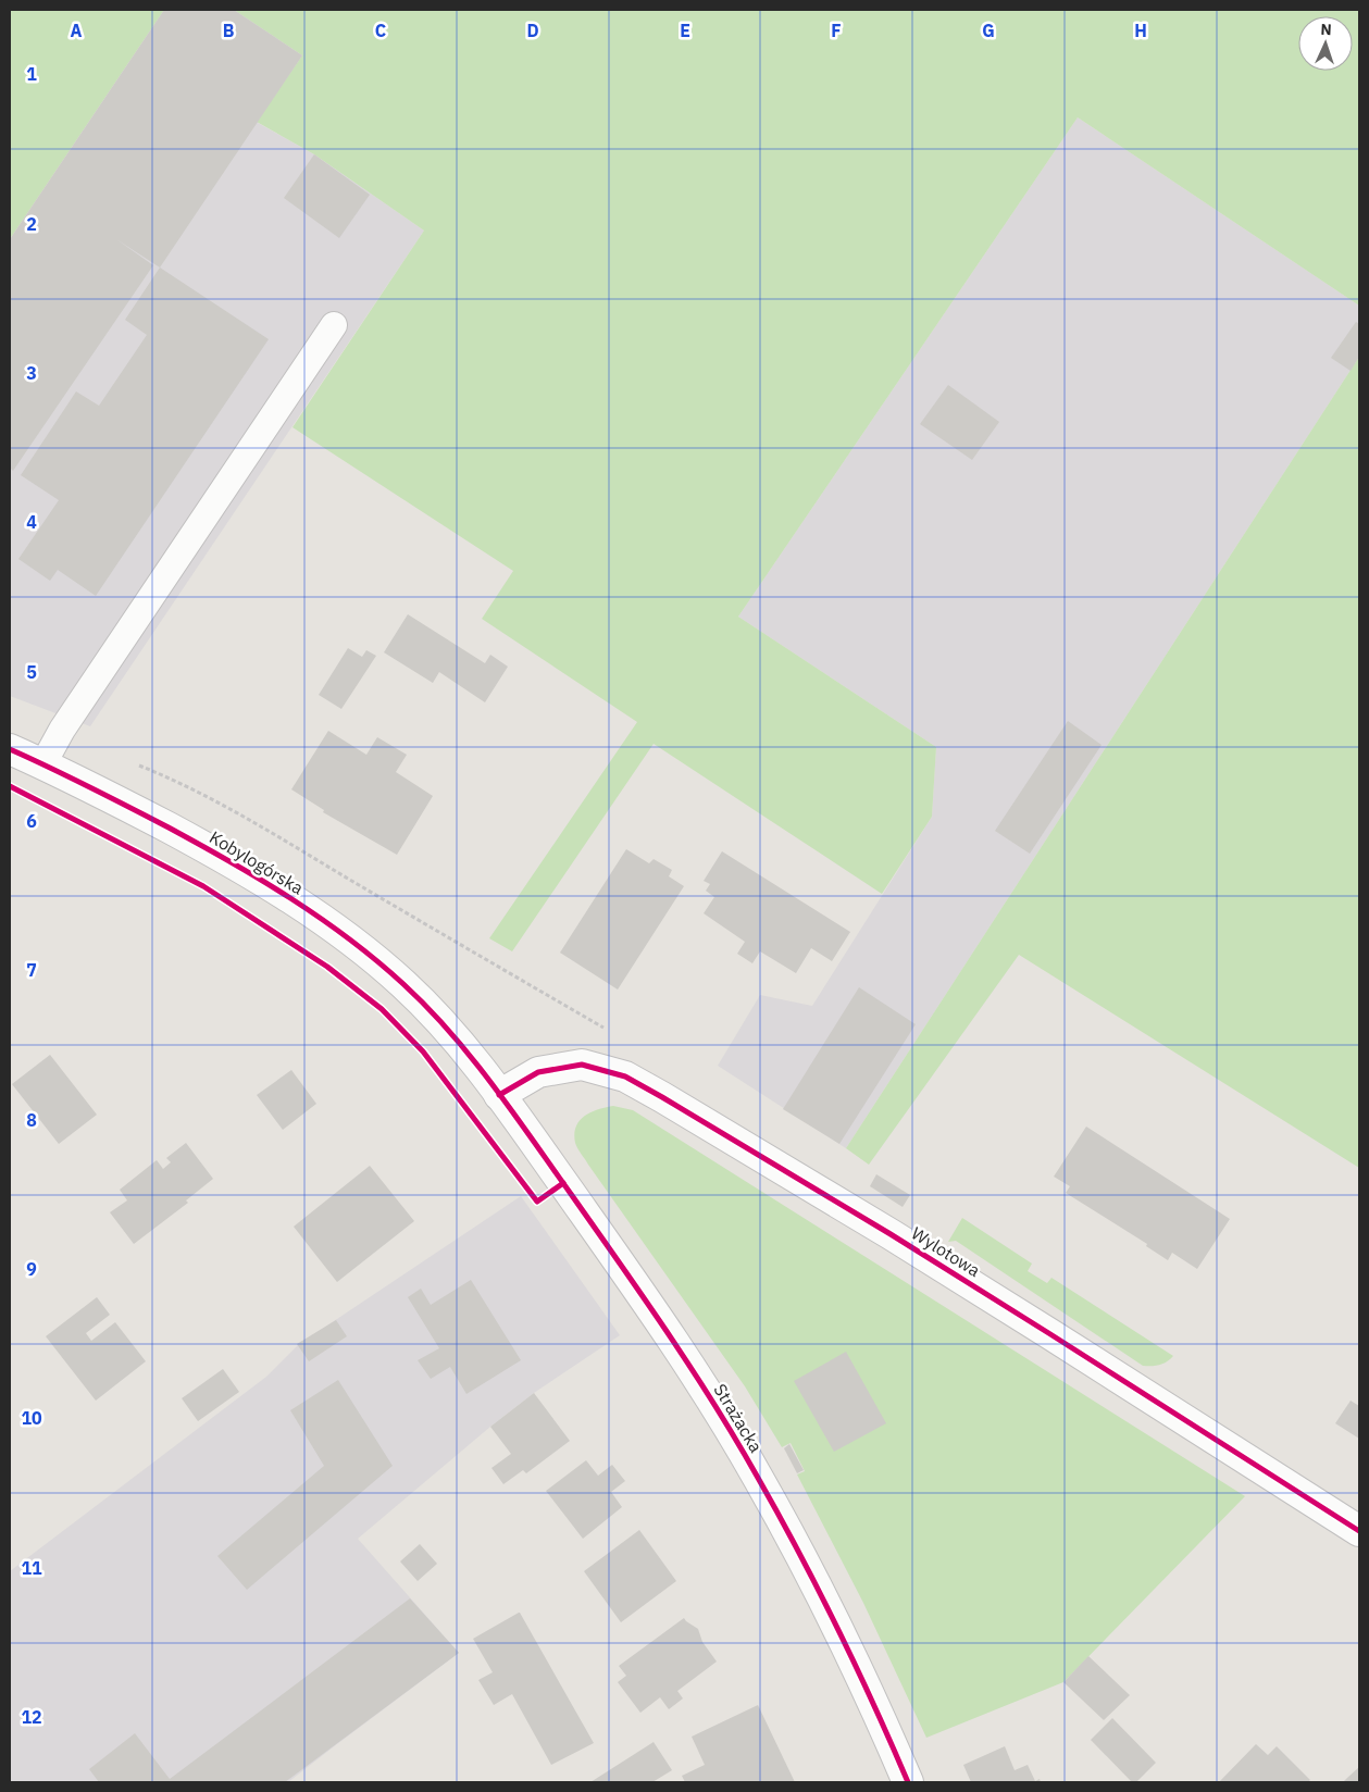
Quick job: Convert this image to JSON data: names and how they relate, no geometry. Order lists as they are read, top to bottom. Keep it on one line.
{"streets":{"street":["Kobylogórska","Wylotowa","Strażacka"]},"crossings":[["Kobylogórska","Wylotowa"],["Kobylogórska","Strażacka"],["Wylotowa","Strażacka"]],"north":"top","grid":{"columns":["A","B","C","D","E","F","G","H"],"rows":["1","2","3","4","5","6","7","8","9","10","11","12"]}}
